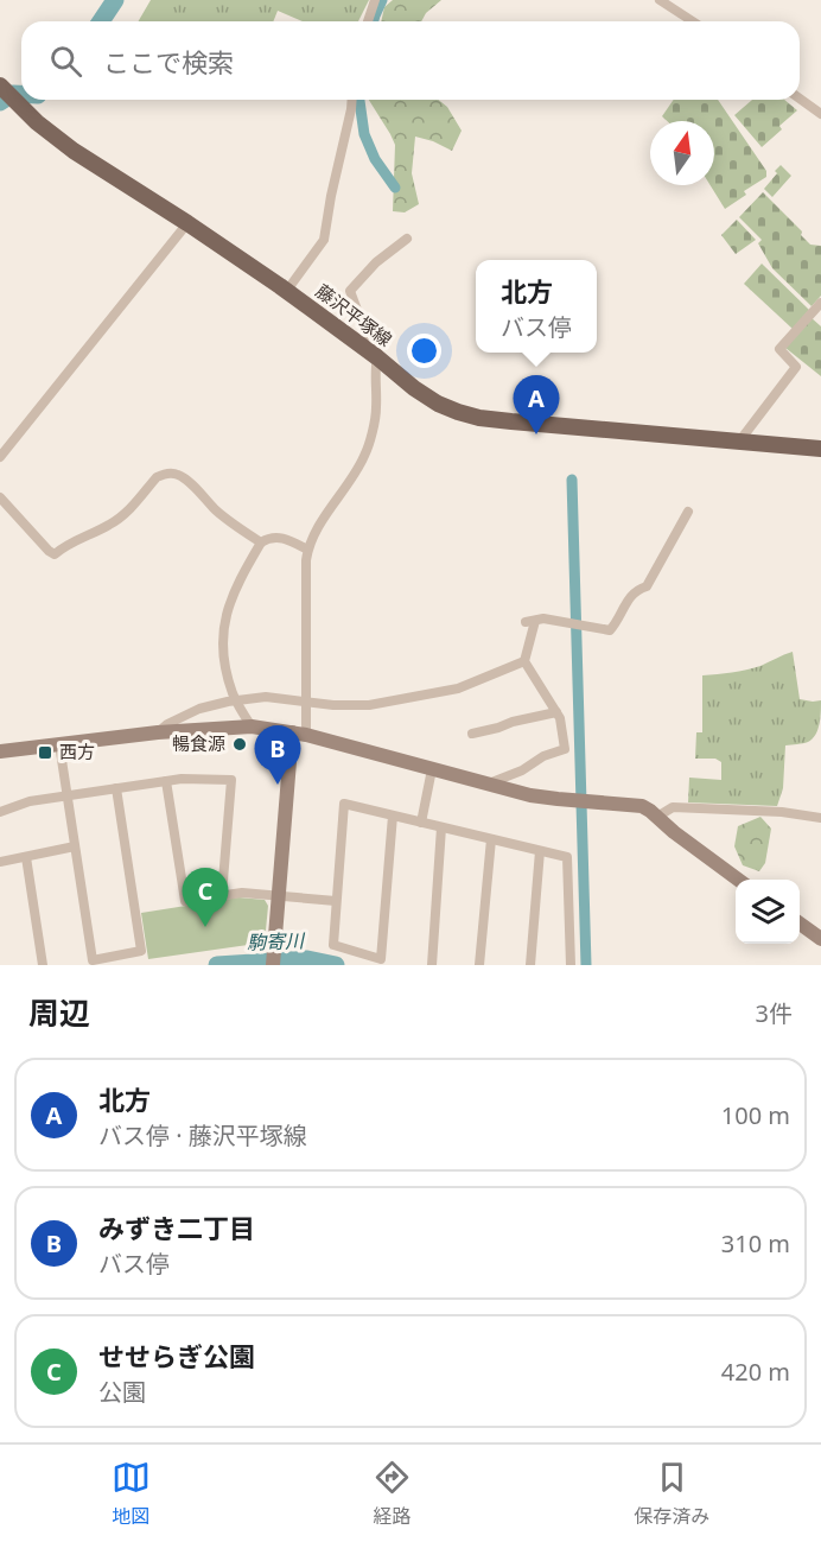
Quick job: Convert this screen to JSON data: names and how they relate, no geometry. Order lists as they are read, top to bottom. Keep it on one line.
{"streets":{"main road":["藤沢平塚線"]},"water":["駒寄川"],"places":{"other":["暢食源"],"transit":["西方"]},"north":"top","page":{"search":"ここで検索","popup":["北方","バス停"],"pins":["A","B","C"],"heading":["周辺","3件"],"list":[{"mark":"A","name":"北方","note":"バス停 · 藤沢平塚線","value":"100 m"},{"mark":"B","name":"みずき二丁目","note":"バス停","value":"310 m"},{"mark":"C","name":"せせらぎ公園","note":"公園","value":"420 m"}],"nav":["地図","経路","保存済み"]}}
